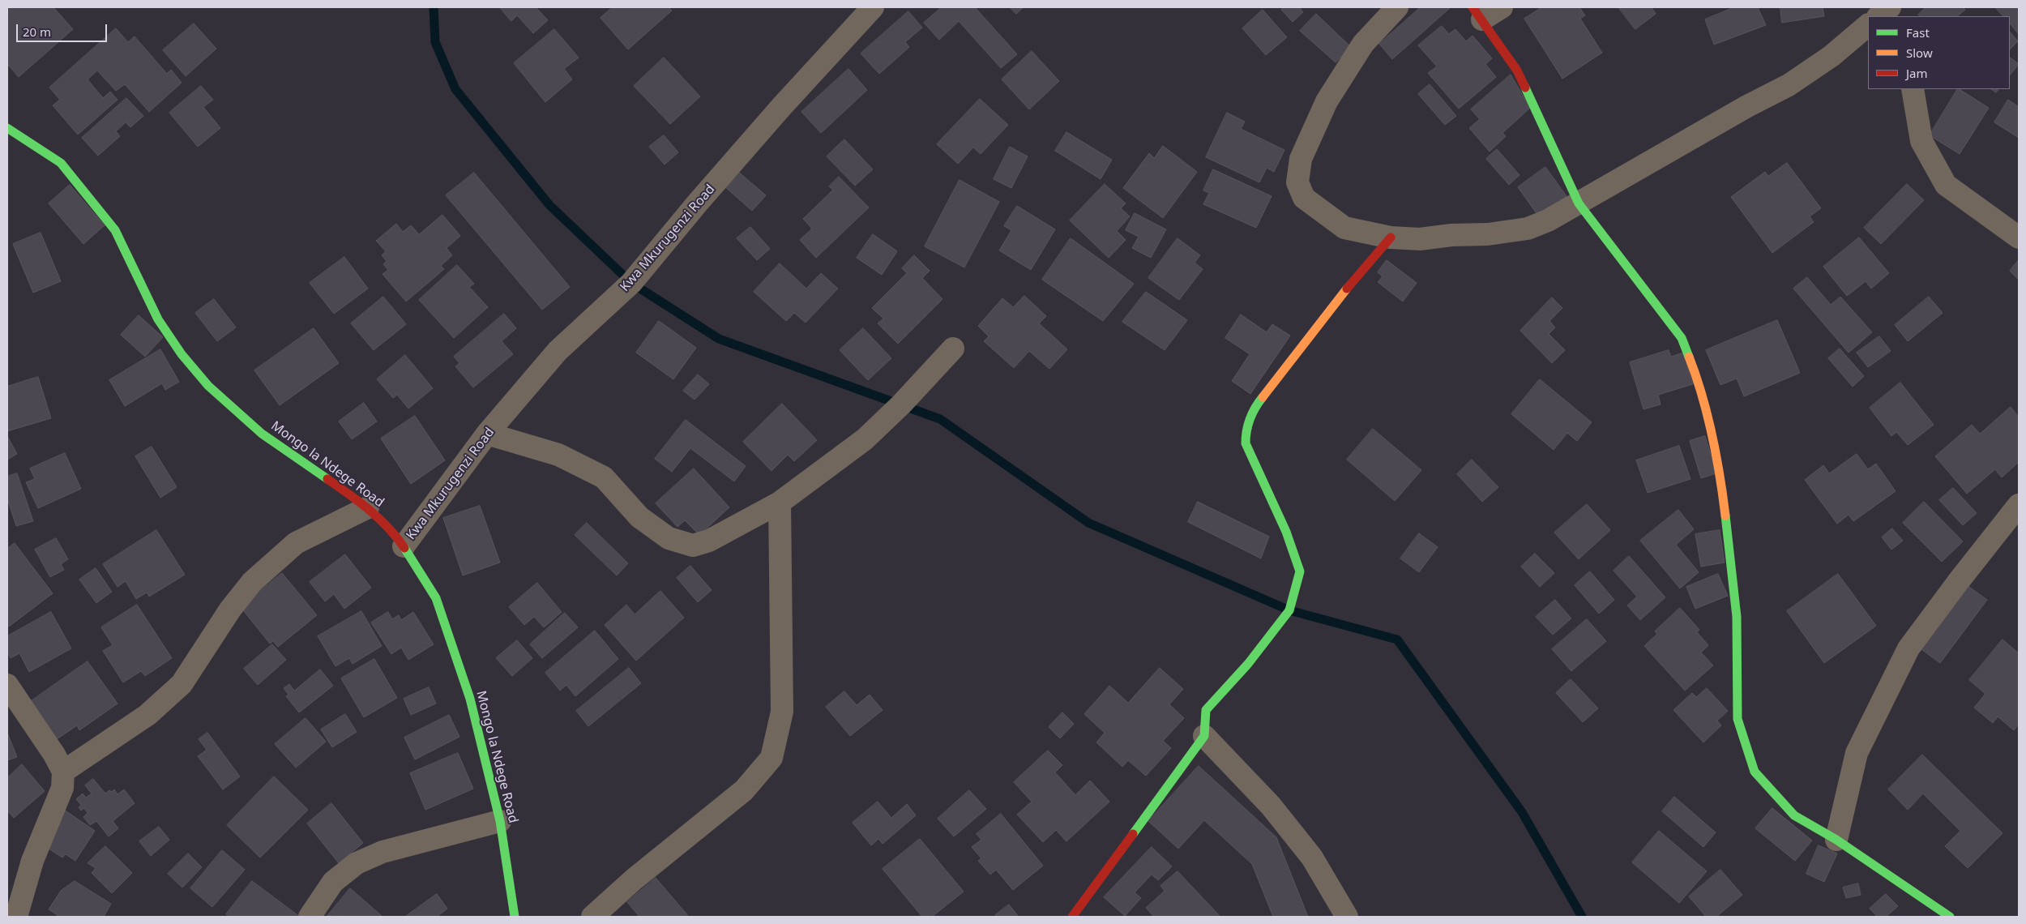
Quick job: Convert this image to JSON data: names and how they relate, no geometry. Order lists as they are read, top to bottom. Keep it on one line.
{"streets":{"street":["Kwa Mkurugenzi Road","Mongo la Ndege Road"]},"crossings":[["Kwa Mkurugenzi Road","Mongo la Ndege Road"]],"legend":["Fast","Slow","Jam"],"scale_bar":"20 m"}
